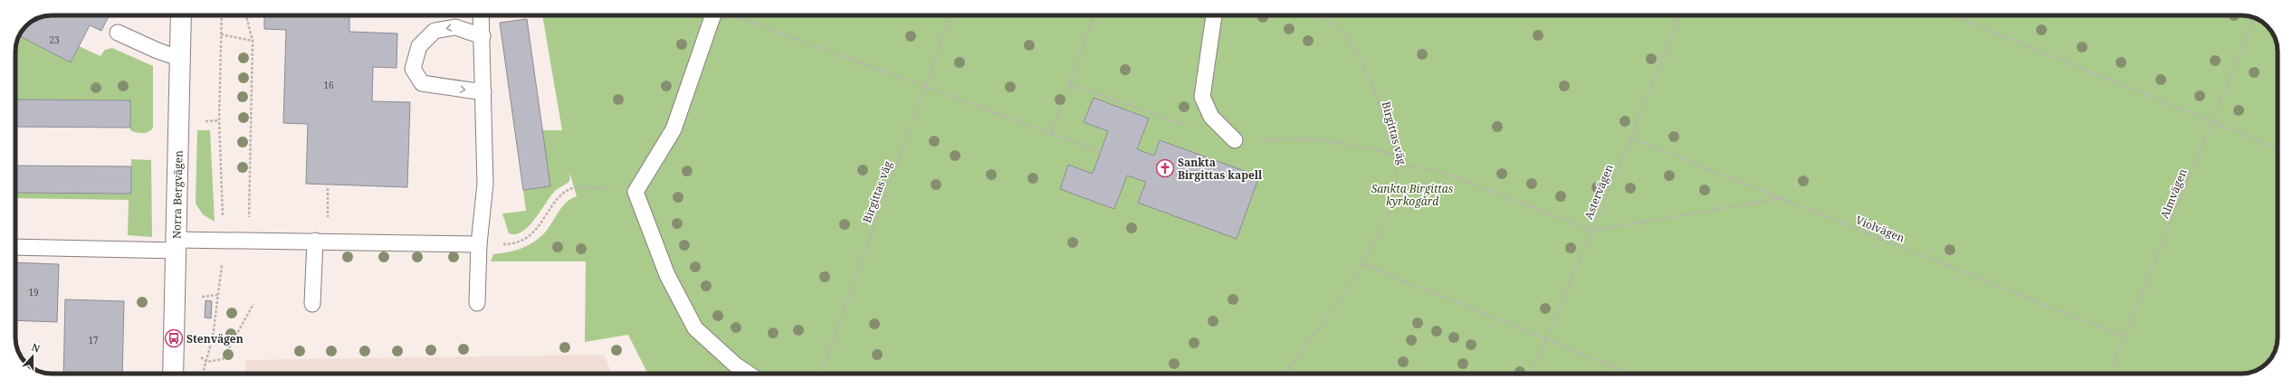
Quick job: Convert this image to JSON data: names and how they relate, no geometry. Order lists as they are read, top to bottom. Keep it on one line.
{"streets":{"street":["Norra Bergvägen"],"path":["Birgittas väg","Astervägen","Almvägen","Violvägen"]},"crossings":[["Astervägen","Violvägen"],["Almvägen","Violvägen"]],"parks":["Sankta Birgittas kyrkogård"],"places":{"church":["Sankta Birgittas kapell"],"bus stop":["Stenvägen"]},"house_numbers":["23","16","19","17"],"north":"top"}
